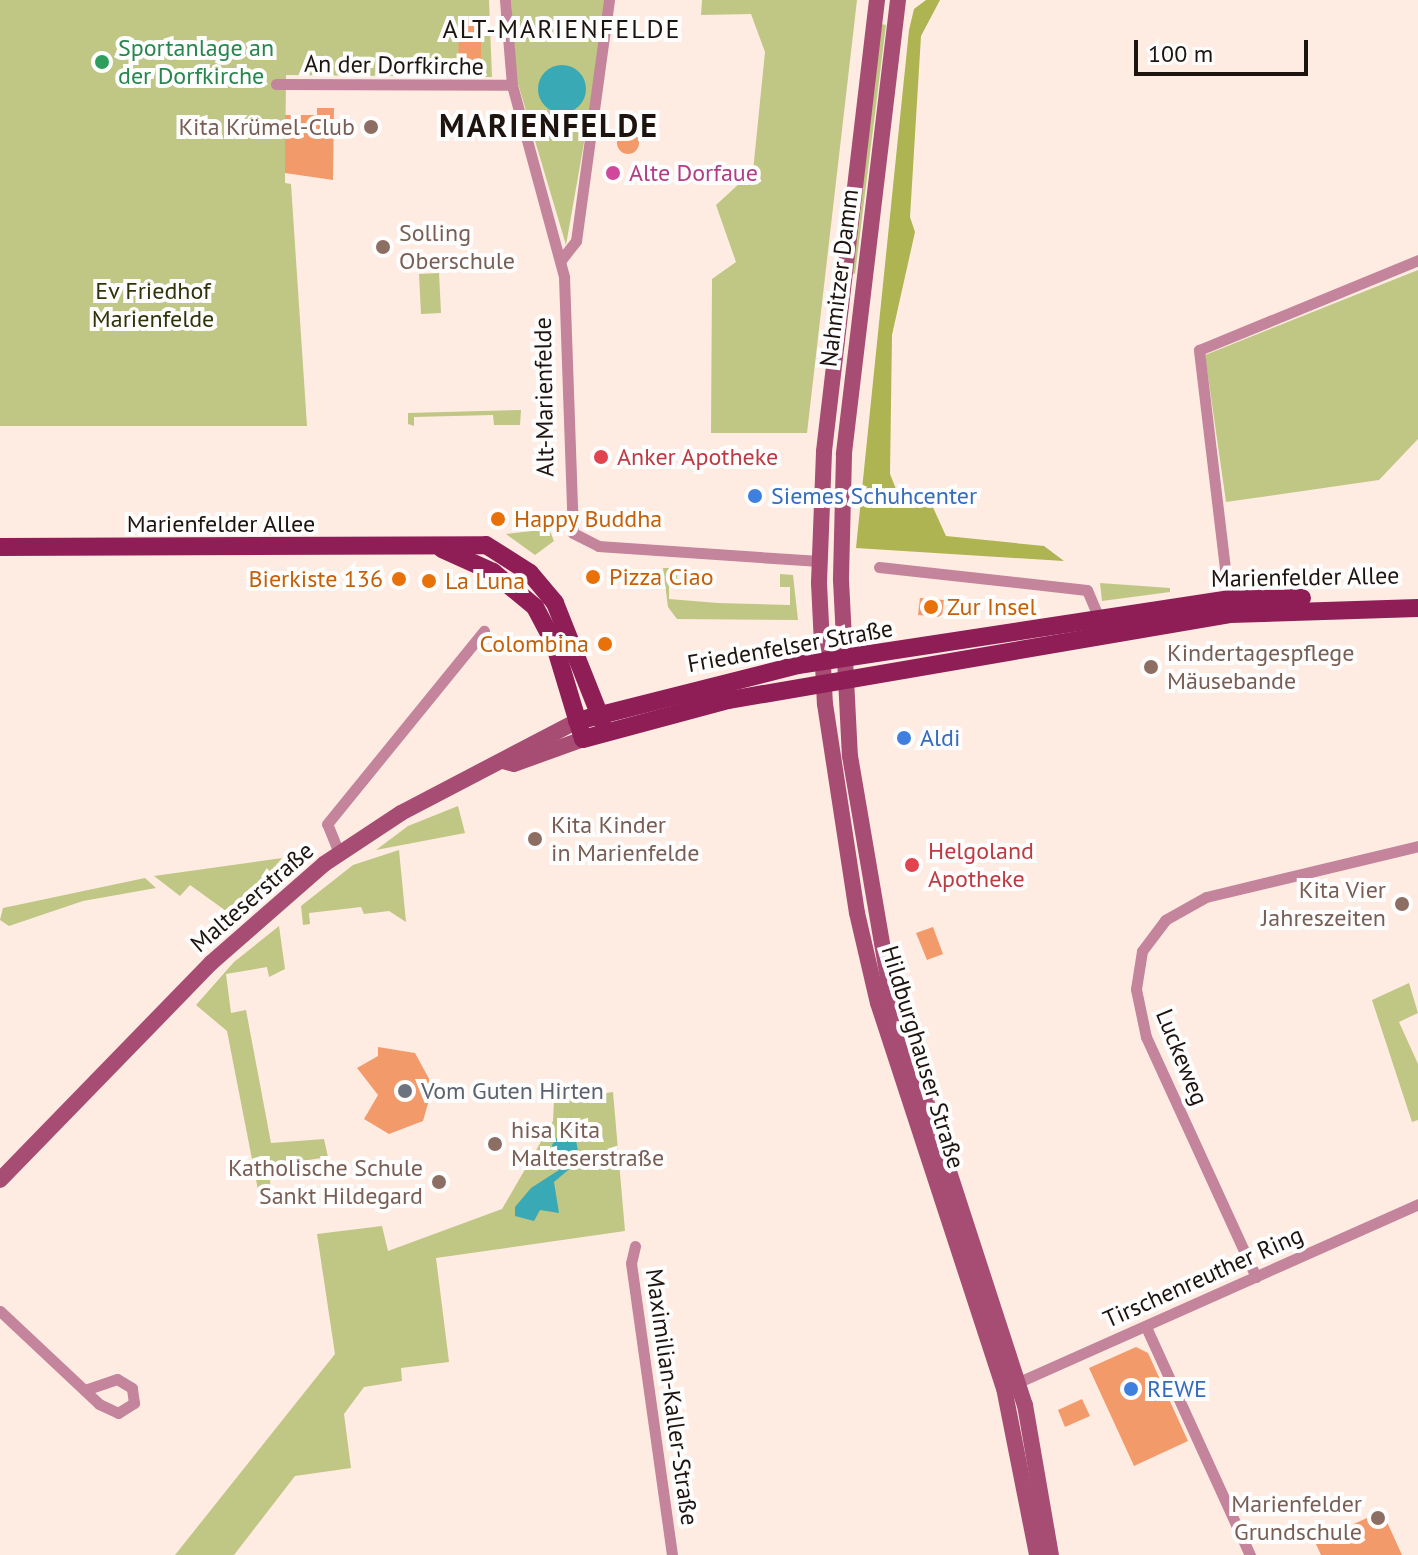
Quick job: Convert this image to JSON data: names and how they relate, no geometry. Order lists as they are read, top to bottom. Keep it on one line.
{"streets":{"main road":["Nahmitzer Damm","Marienfelder Allee","Friedenfelser Straße","Malteserstraße","Hildburghauser Straße"],"street":["An der Dorfkirche","Alt-Marienfelde","Luckeweg","Tirschenreuther Ring","Maximilian-Kaller-Straße"]},"crossings":[["An der Dorfkirche","Alt-Marienfelde"],["Nahmitzer Damm","Alt-Marienfelde"],["Nahmitzer Damm","Hildburghauser Straße"],["Alt-Marienfelde","Hildburghauser Straße"],["Marienfelder Allee","Friedenfelser Straße"],["Friedenfelser Straße","Malteserstraße"],["Friedenfelser Straße","Hildburghauser Straße"],["Hildburghauser Straße","Tirschenreuther Ring"],["Luckeweg","Tirschenreuther Ring"]],"districts":["ALT-MARIENFELDE","MARIENFELDE"],"parks":["Ev Friedhof Marienfelde"],"places":["Sportanlage an der Dorfkirche","Kita Krümel-Club","Alte Dorfaue","Solling Oberschule","Anker Apotheke","Siemes Schuhcenter","Happy Buddha","Pizza Ciao","Bierkiste 136","La Luna","Zur Insel","Colombina","Kindertagespflege Mäusebande","Aldi","Kita Kinder in Marienfelde","Helgoland Apotheke","Kita Vier Jahreszeiten","Vom Guten Hirten","hisa Kita Malteserstraße","Katholische Schule Sankt Hildegard","REWE","Marienfelder Grundschule"],"scale_bar":"100 m"}
